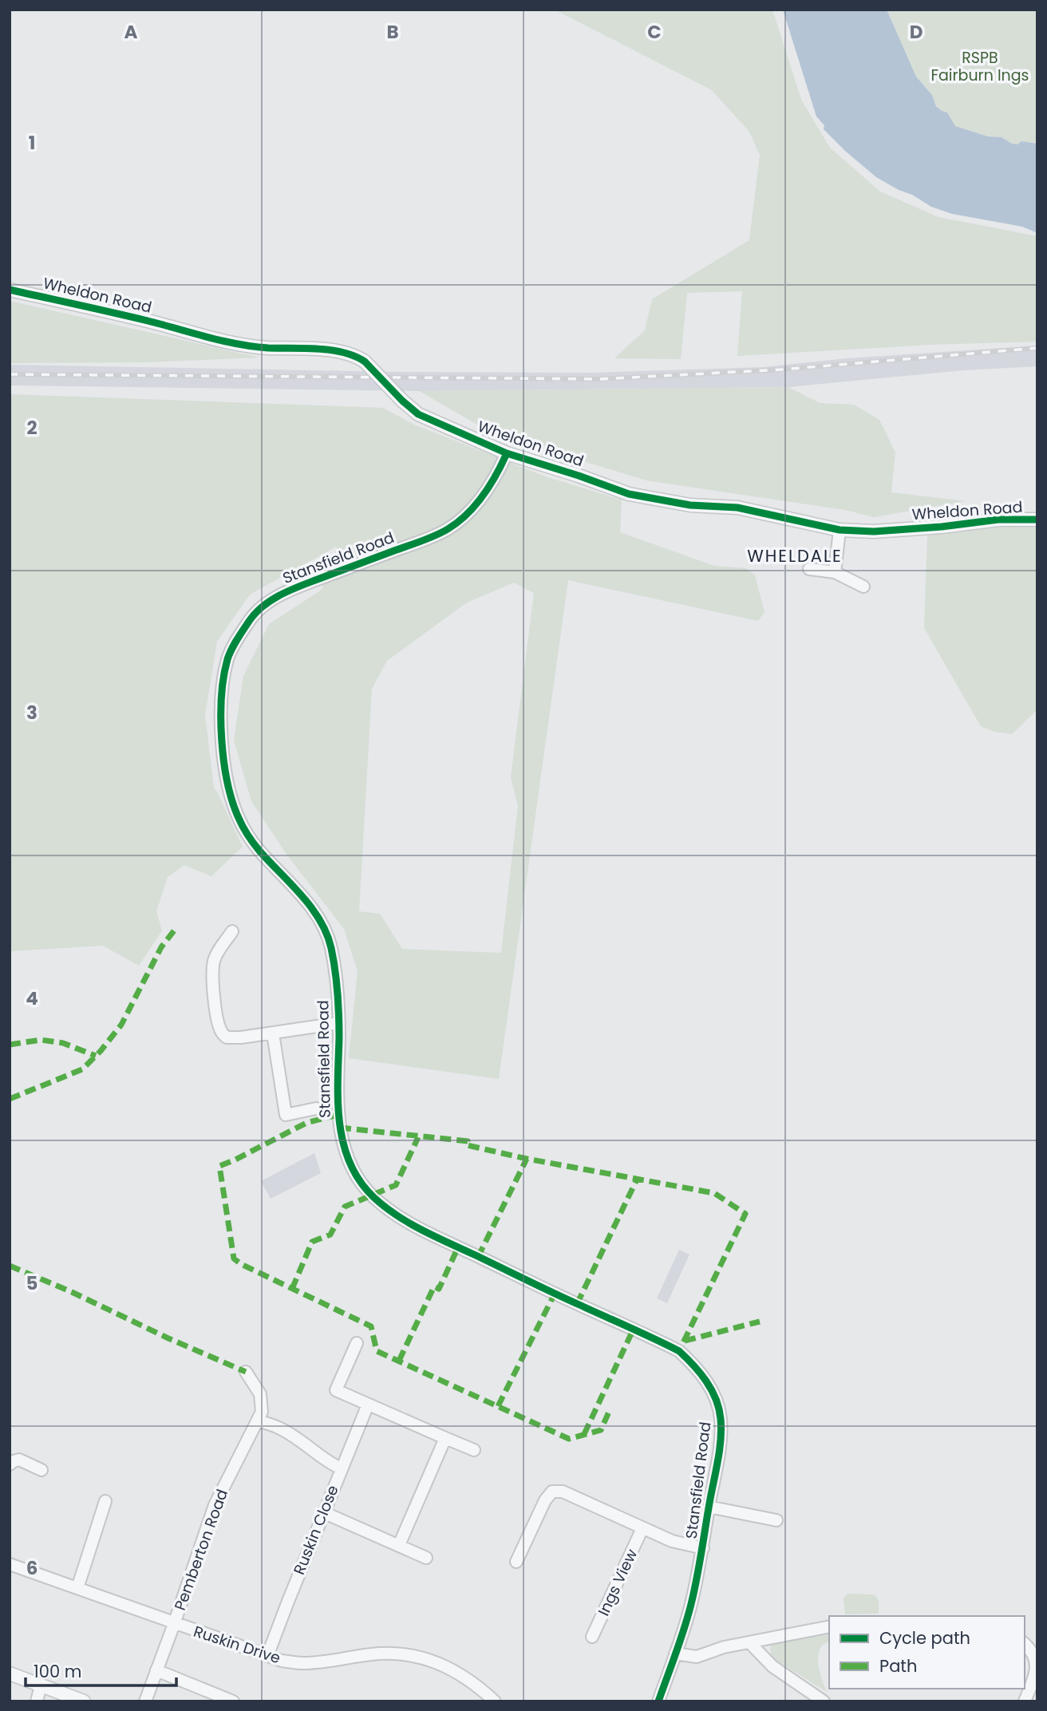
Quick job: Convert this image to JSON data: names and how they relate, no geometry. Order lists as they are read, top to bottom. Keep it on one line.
{"streets":{"street":["Wheldon Road","Stansfield Road","Ruskin Close","Pemberton Road","Ings View","Ruskin Drive"]},"crossings":[["Wheldon Road","Stansfield Road"],["Ruskin Close","Ruskin Drive"],["Pemberton Road","Ruskin Drive"]],"districts":["WHELDALE"],"parks":["RSPB Fairburn Ings"],"legend":["Cycle path","Path"],"scale_bar":"100 m","grid":{"columns":["A","B","C","D"],"rows":["1","2","3","4","5","6"]}}
